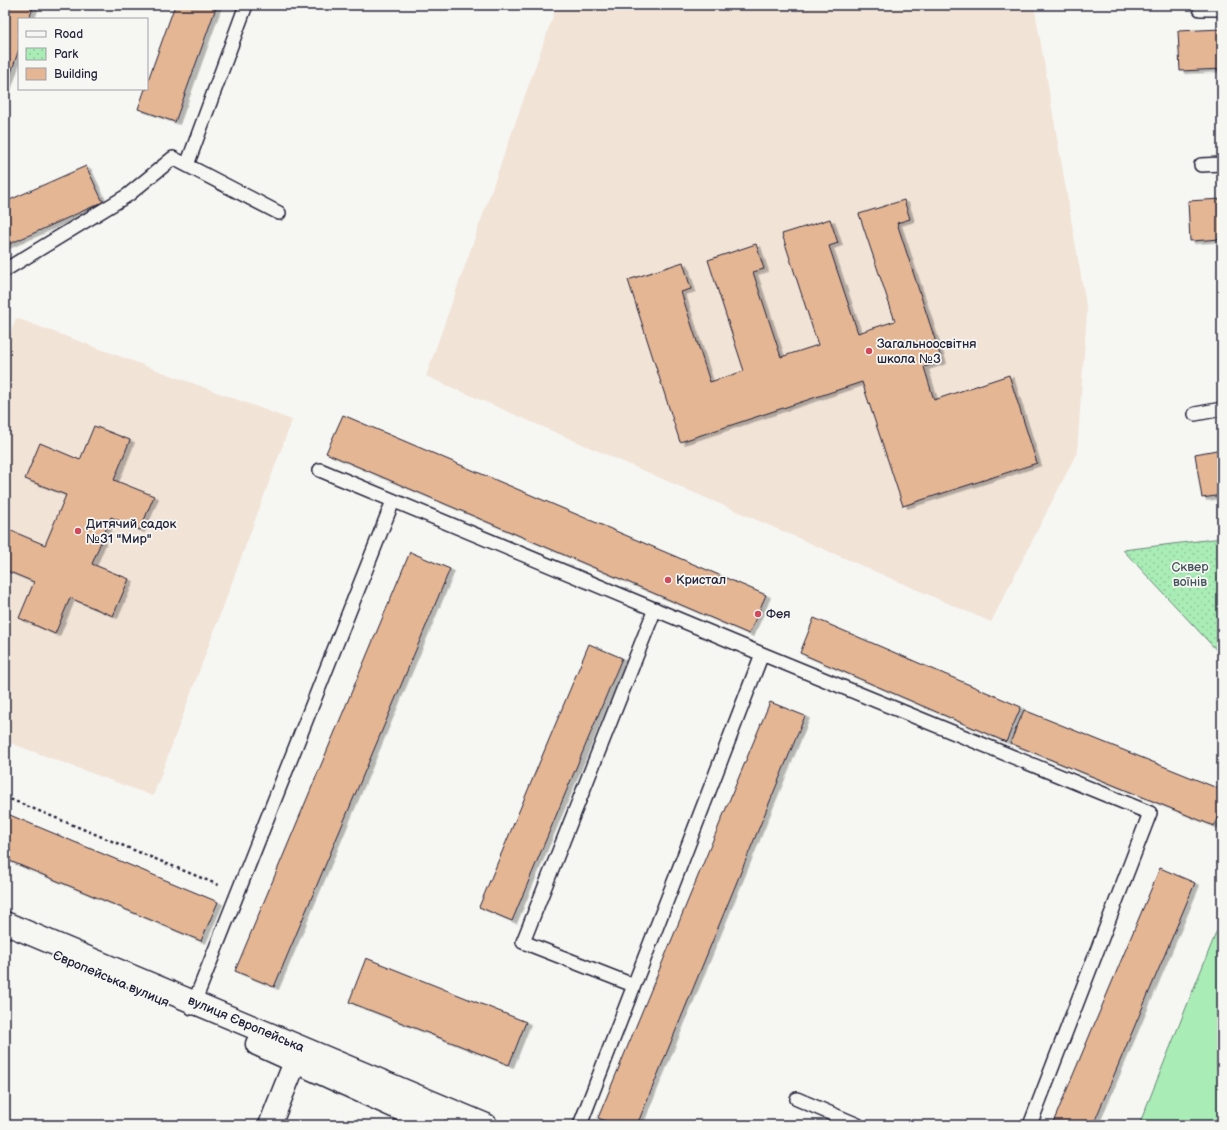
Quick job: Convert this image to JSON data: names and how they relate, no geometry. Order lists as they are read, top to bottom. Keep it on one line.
{"streets":{"street":["Європейська вулиця","вулиця Європейська"]},"parks":["Сквер воїнів"],"places":["Загальноосвітня школа №3","Дитячий садок №31 \"Мир\"","Кристал","Фея"],"legend":["Road","Park","Building"]}
